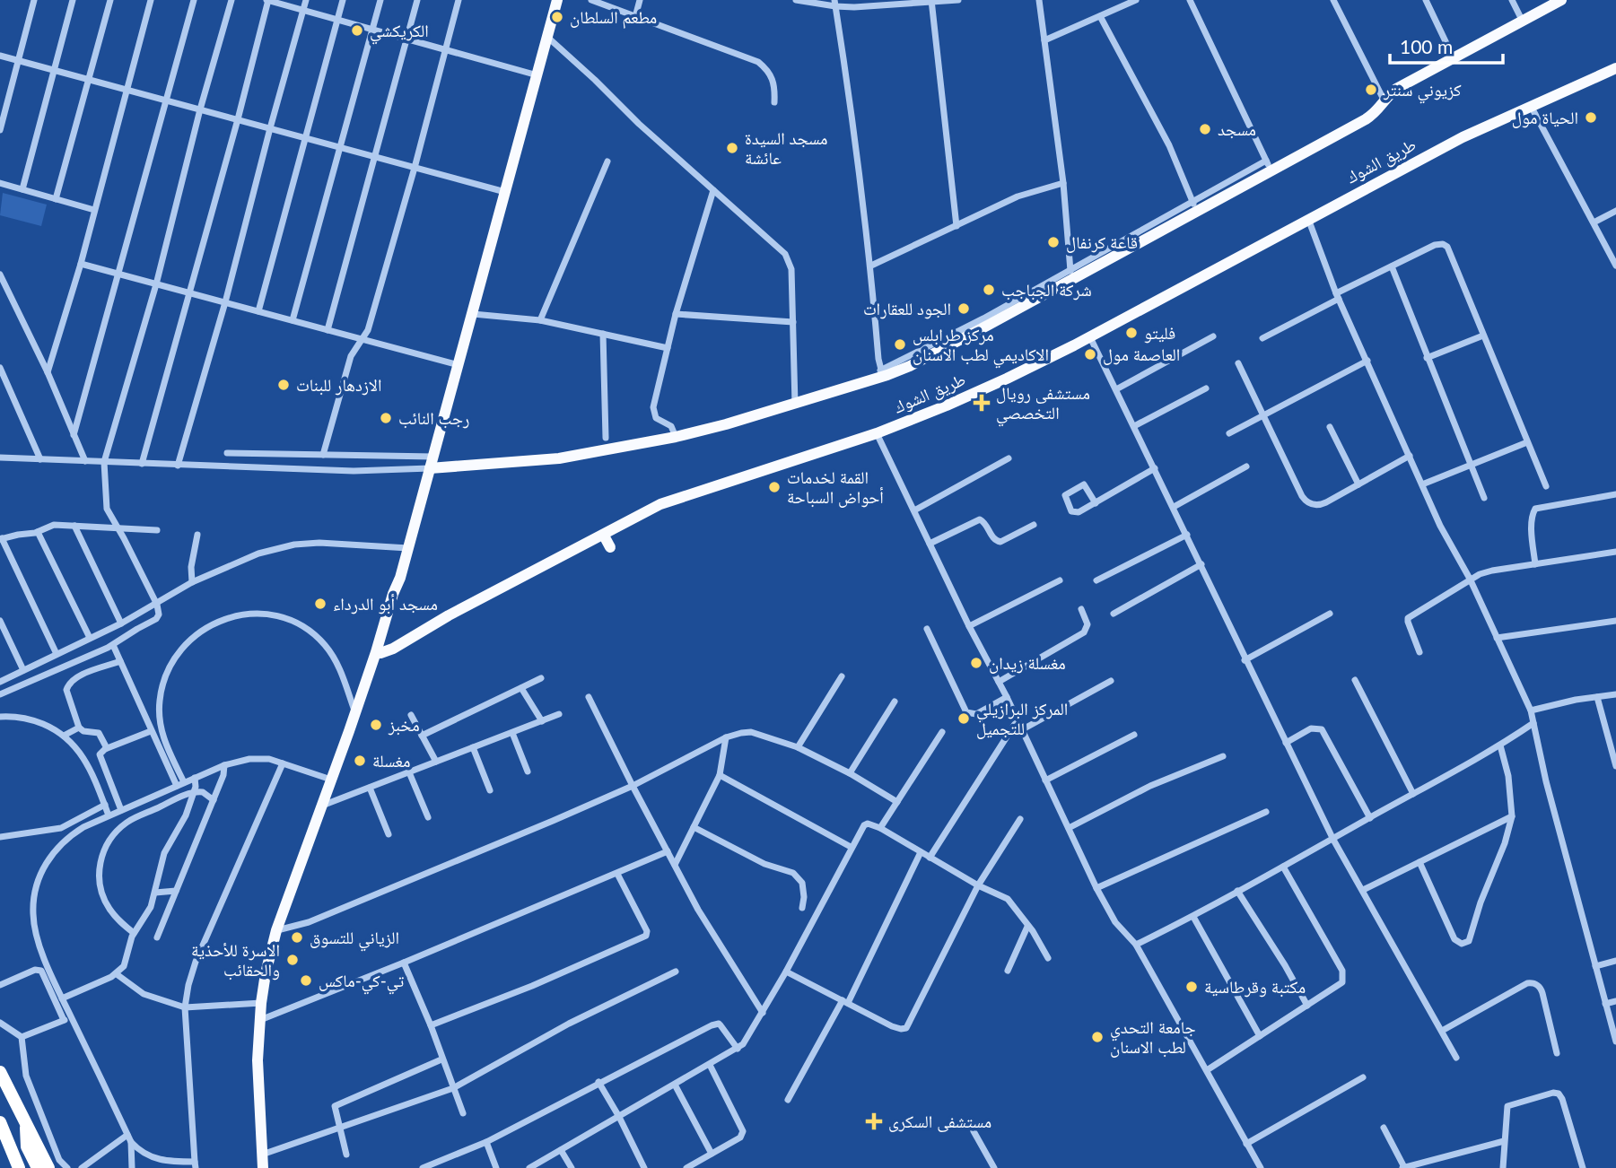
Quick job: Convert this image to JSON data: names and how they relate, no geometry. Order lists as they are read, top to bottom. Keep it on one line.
{"streets":{"main road":["طريق الشوك"]},"places":{"other":["مطعم السلطان","الكريكشي","كزيوني سنتر","الحياة مول","مسجد","مسجد السيدة عائشة","قاعة كرنفال","شركة الجباجب","الجود للعقارات","فليتو","مركز طرابلس الاكاديمي لطب الاسنان","العاصمة مول","الازدهار للبنات","رجب النائب","القمة لخدمات أحواض السباحة","مسجد أبو الدرداء","مغسلة زيدان","المركز البرازيلي للتجميل","مخبز","مغسلة","الزياني للتسوق","الاسرة للأحذية والحقائب","تي-كي-ماكس","مكتبة وقرطاسية","جامعة التحدي لطب الاسنان"],"health":["مستشفى رويال التخصصي","مستشفى السكرى"]},"scale_bar":"100 m"}
